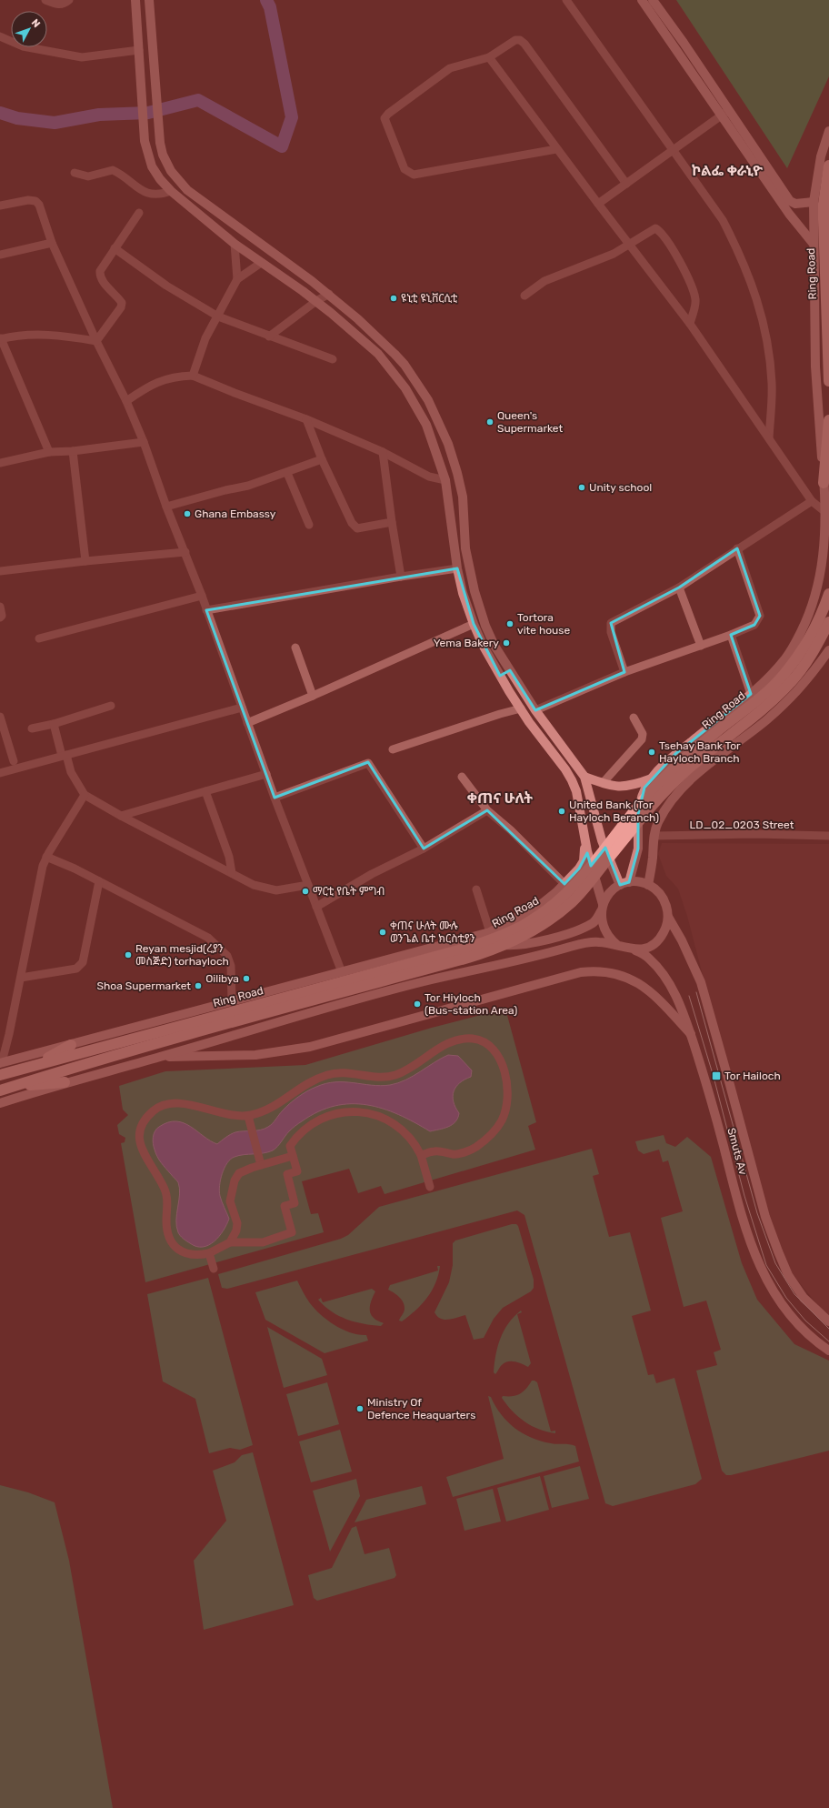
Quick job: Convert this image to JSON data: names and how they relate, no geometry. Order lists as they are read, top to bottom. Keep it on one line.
{"streets":{"highway":["Ring Road"],"main road":["Smuts Av"],"street":["LD_02_0203 Street"]},"districts":["ኮልፌ ቀራኒዮ","ቀጠና ሁለት"],"places":{"other":["ዩኒቲ ዩኒቨርሲቲ","Queen's Supermarket","Unity school","Ghana Embassy","Tortora vite house","Yema Bakery","Tsehay Bank Tor Hayloch Branch","United Bank (Tor Hayloch Beranch)","ማርቲ የቤት ምግብ","ቀጠና ሁለት ሙሉ ወንጌል ቤተ ክርስቲያን","Reyan mesjid(ረያን መስጅድ) torhayloch","Oilibya","Shoa Supermarket","Tor Hiyloch (Bus-station Area)","Ministry Of Defence Heaquarters"],"transit":["Tor Hailoch"]},"north":"top right"}
